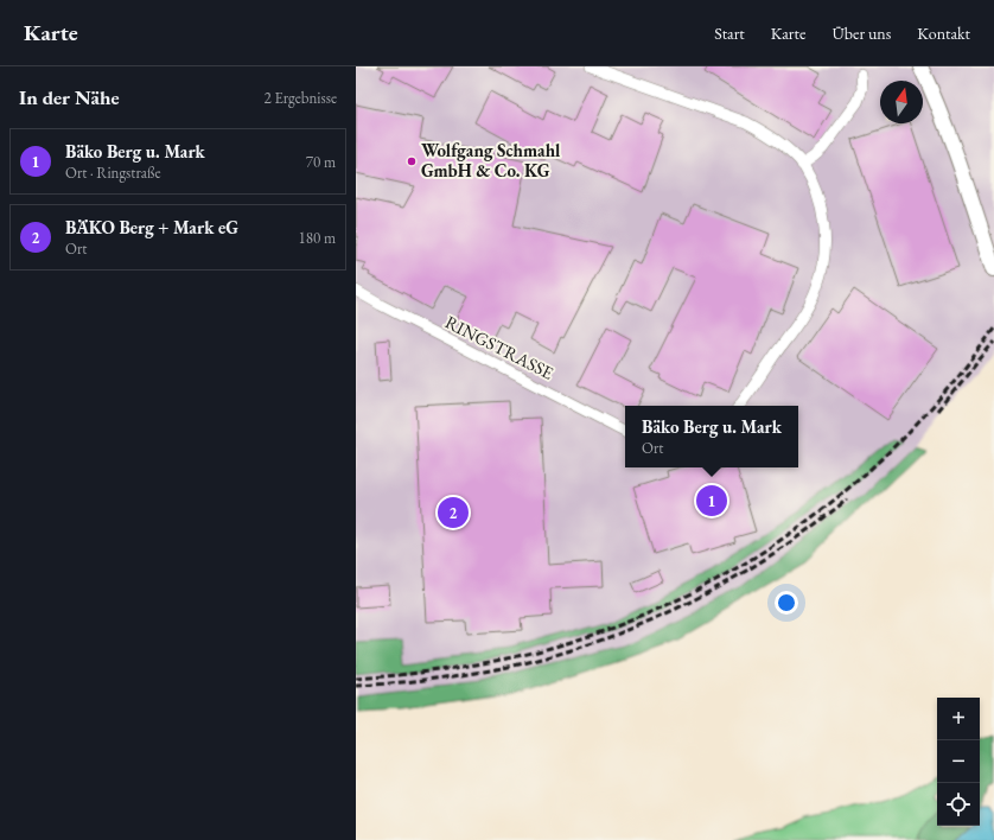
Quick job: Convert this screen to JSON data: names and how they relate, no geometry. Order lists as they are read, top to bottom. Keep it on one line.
{"streets":{"street":["RINGSTRASSE"]},"places":["Wolfgang Schmahl GmbH & Co. KG"],"north":"top","page":{"header":"Karte","nav":["Start","Karte","Über uns","Kontakt"],"heading":["In der Nähe","2 Ergebnisse"],"list":[{"mark":"1","name":"Bäko Berg u. Mark","note":"Ort · Ringstraße","value":"70 m"},{"mark":"2","name":"BÄKO Berg + Mark eG","note":"Ort","value":"180 m"}],"popup":["Bäko Berg u. Mark","Ort"],"pins":["1","2"],"map_buttons":["+","−"]}}
